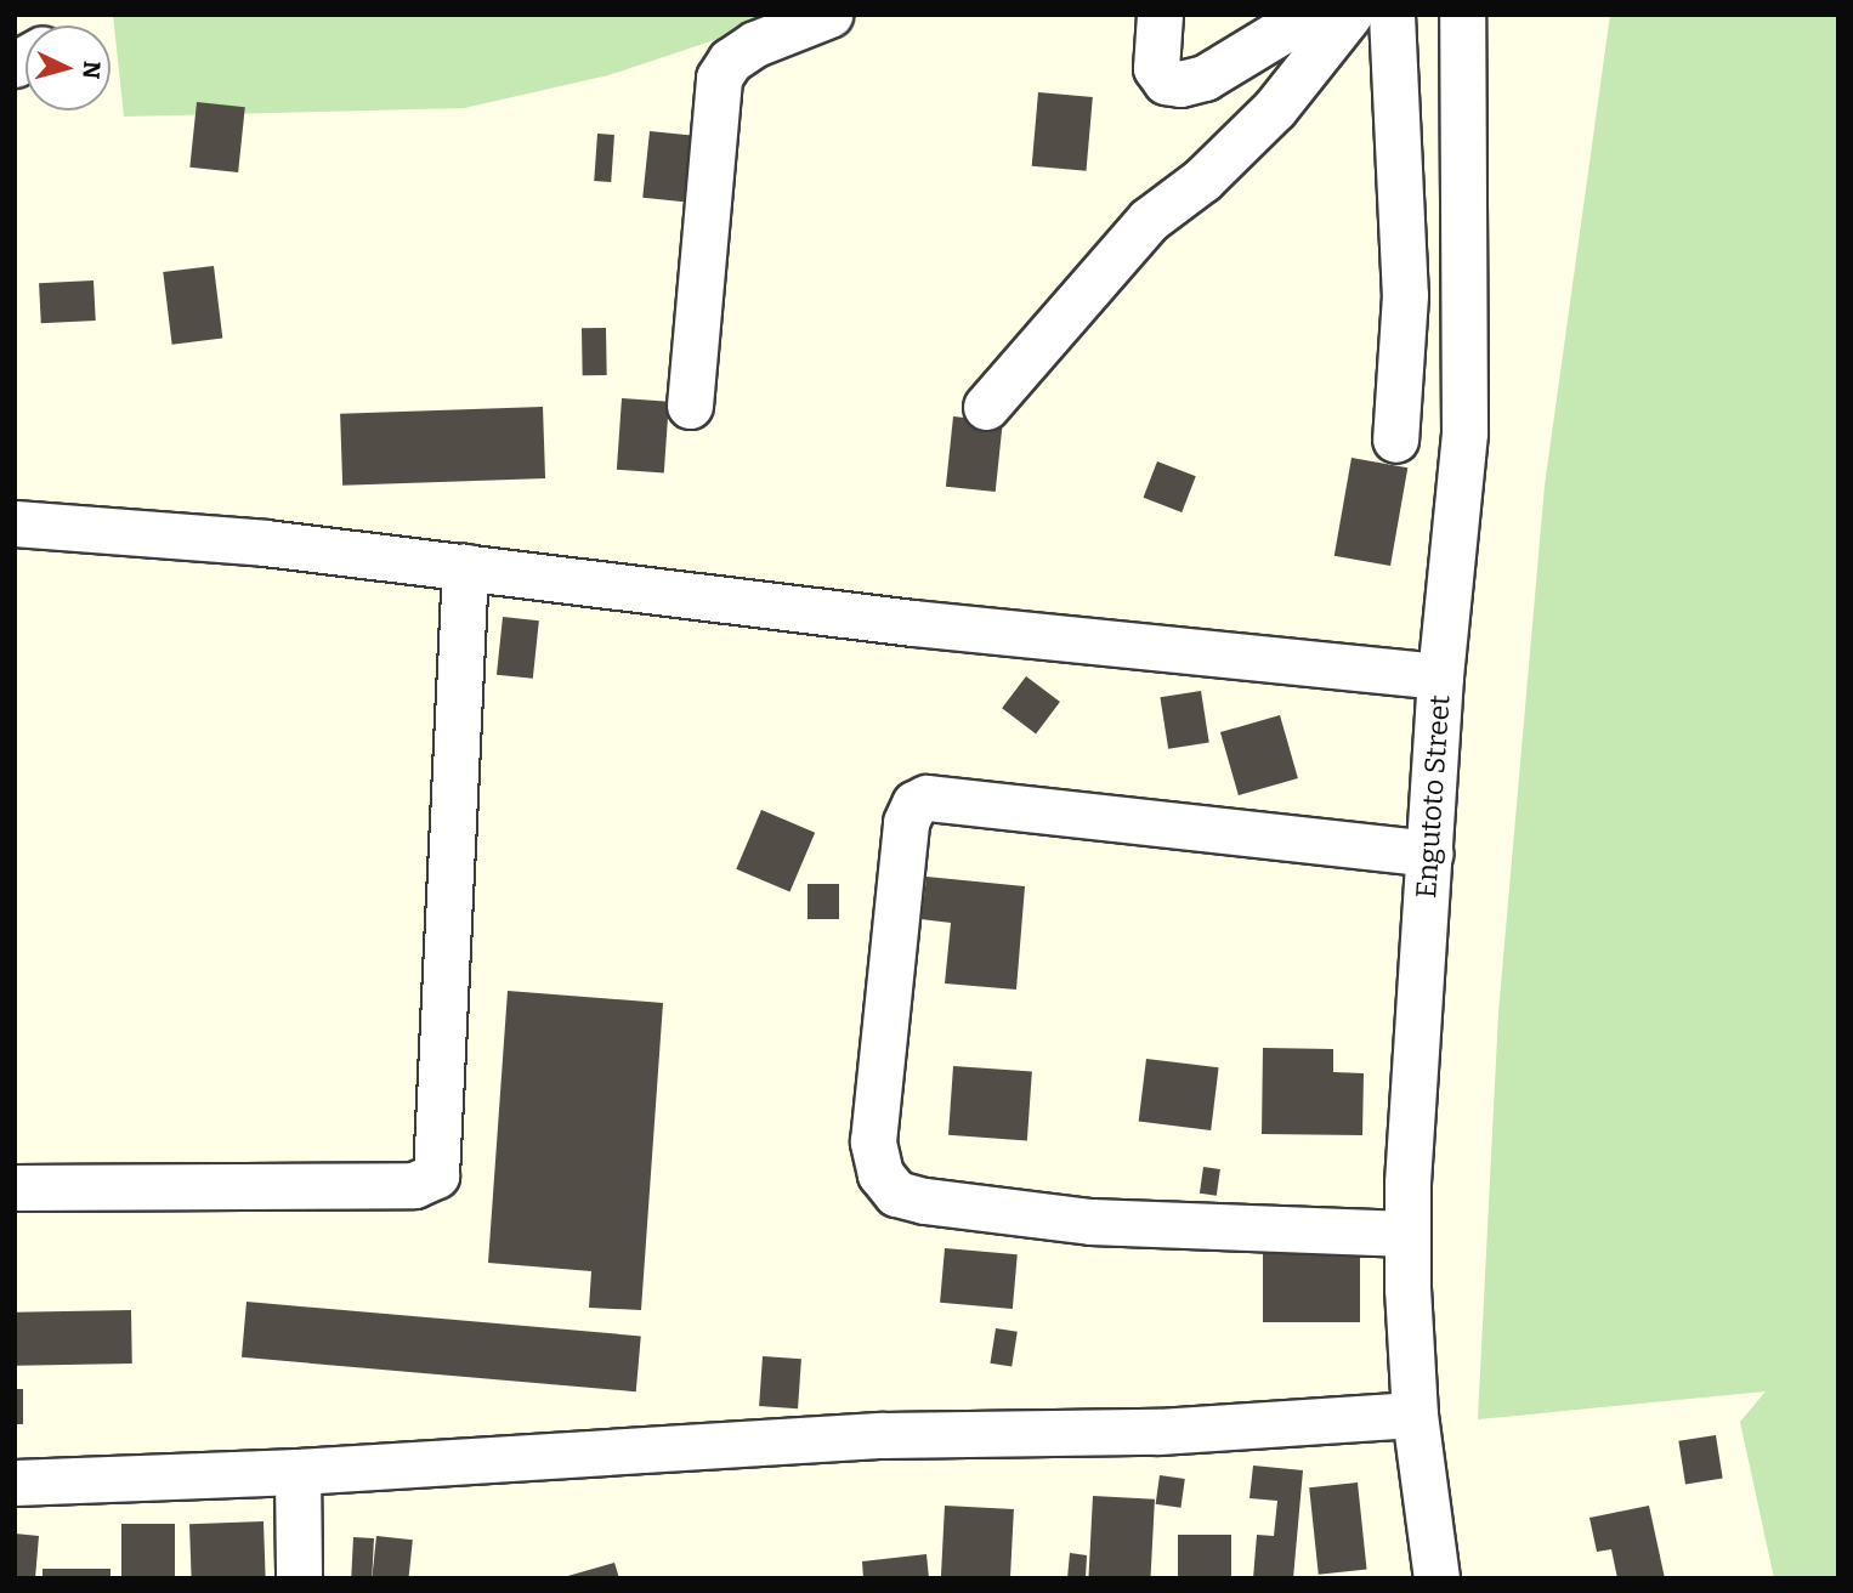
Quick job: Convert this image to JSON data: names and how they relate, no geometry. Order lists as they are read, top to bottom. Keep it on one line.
{"streets":{"street":["Engutoto Street"]},"north":"right"}
